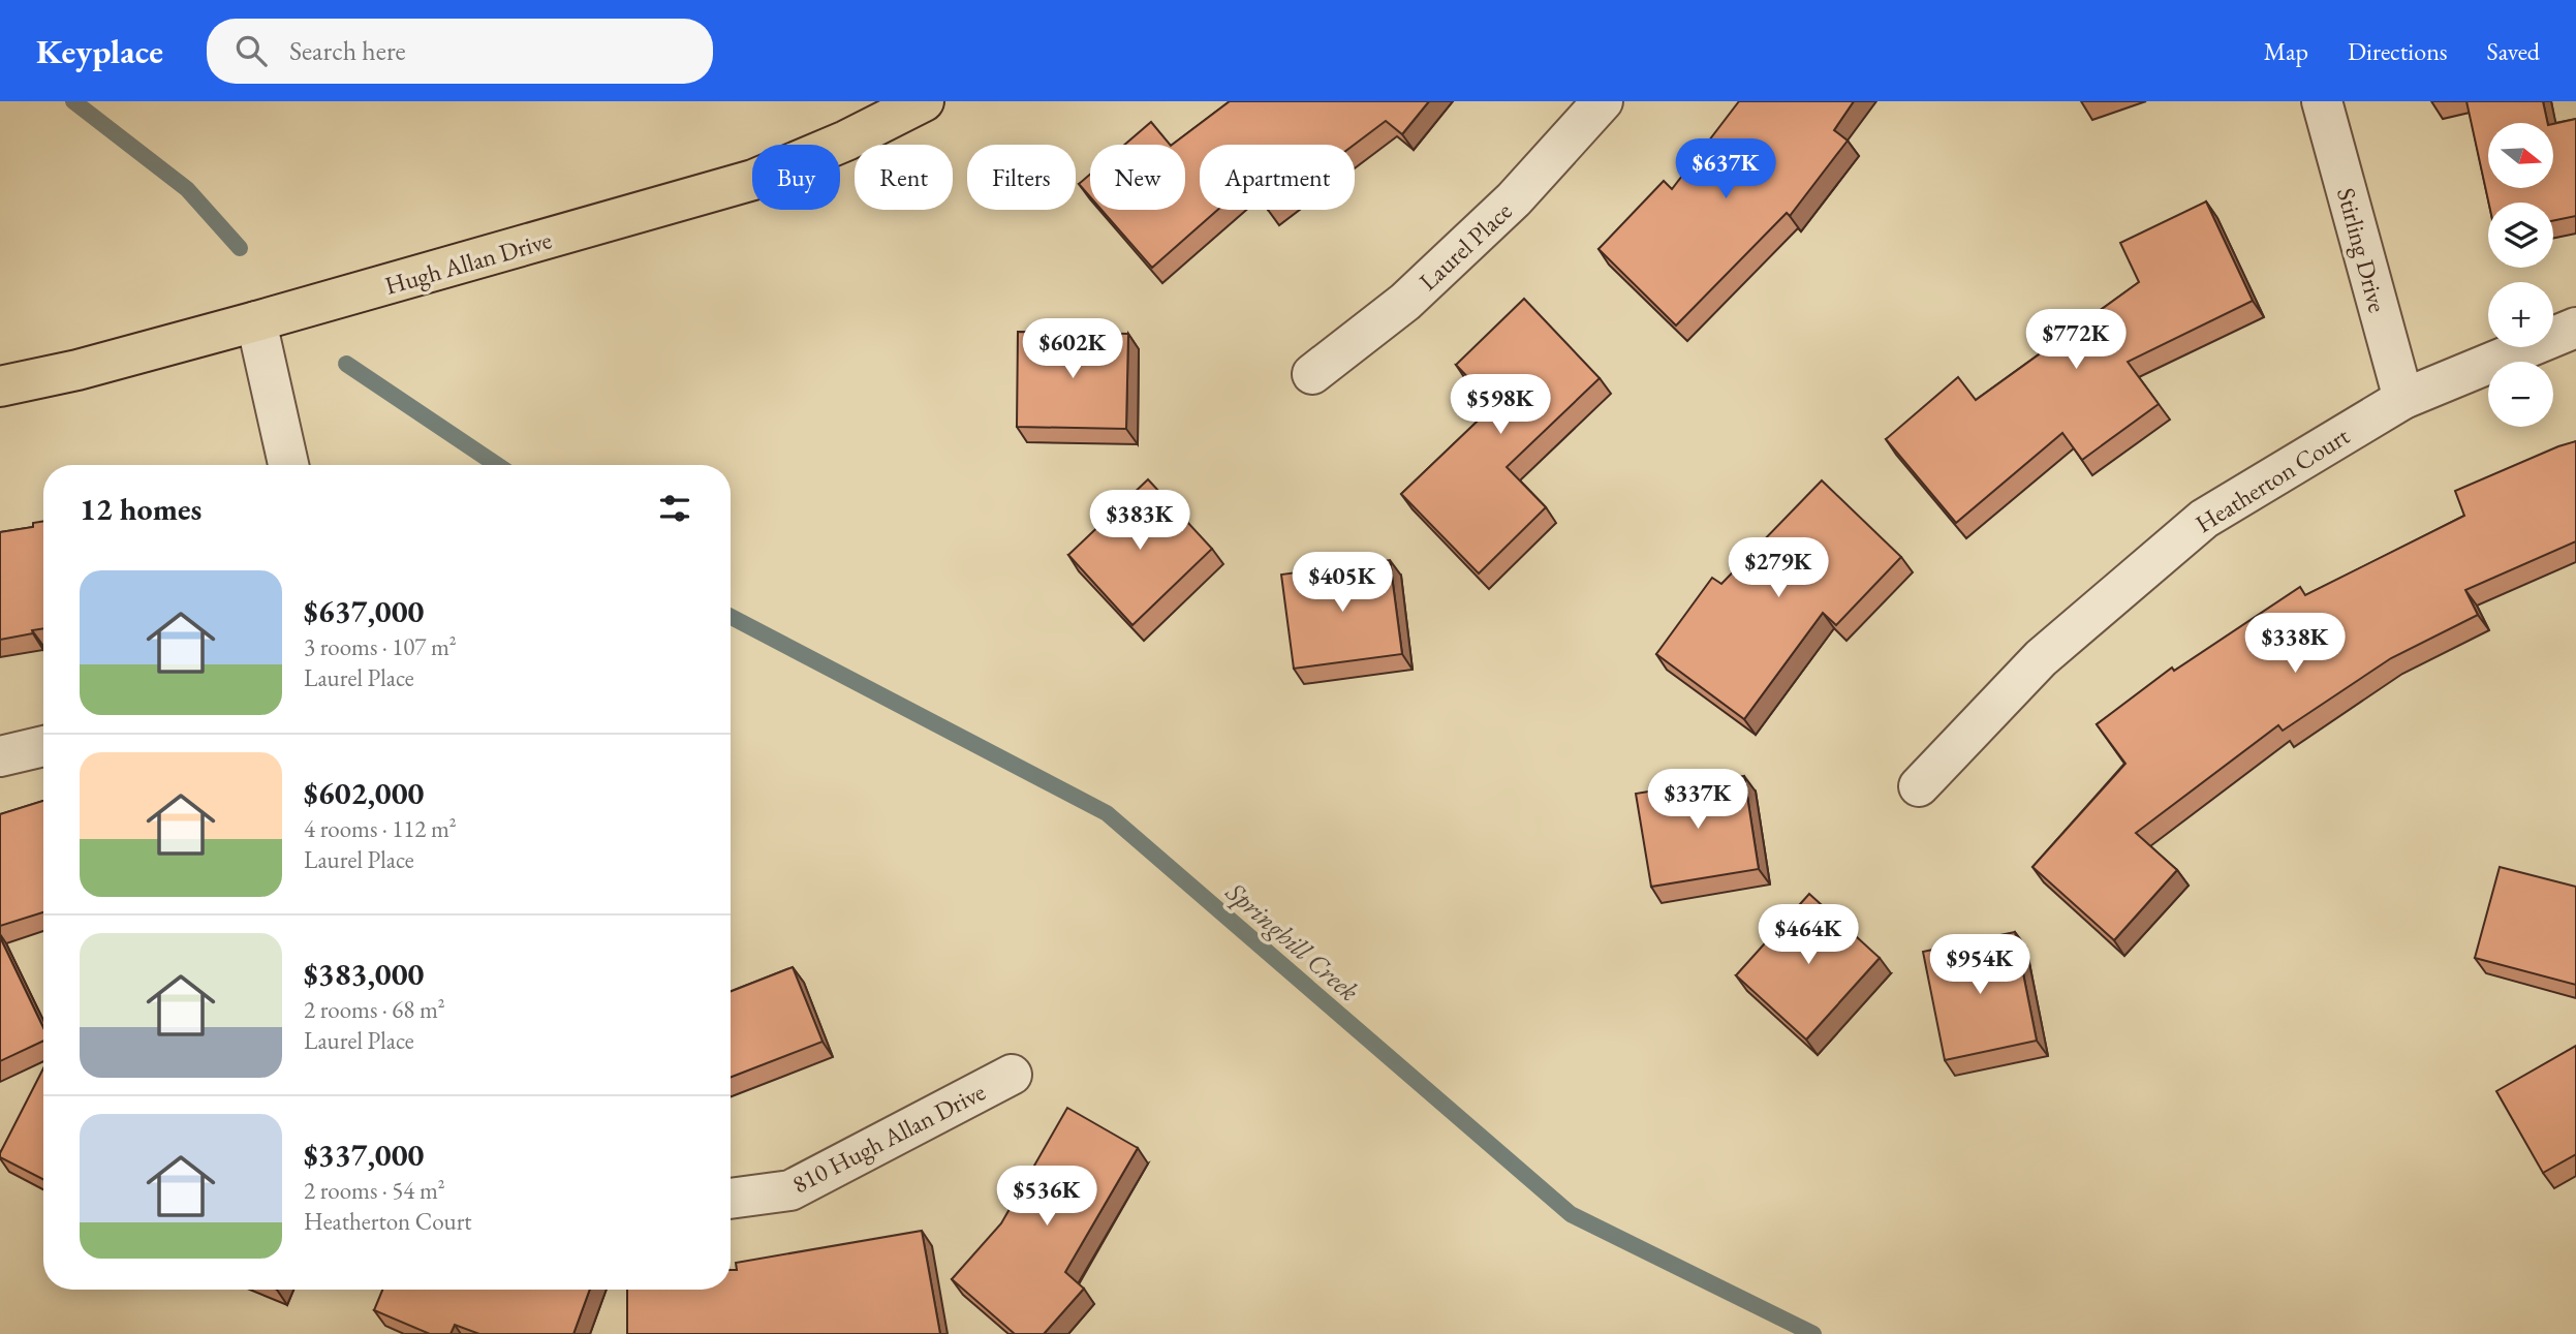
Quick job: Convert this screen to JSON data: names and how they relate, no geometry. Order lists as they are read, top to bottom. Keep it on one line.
{"streets":{"main road":["Hugh Allan Drive"],"street":["Laurel Place","Stirling Drive","Heatherton Court","810 Hugh Allan Drive"]},"crossings":[["Stirling Drive","Heatherton Court"]],"water":["Springhill Creek"],"north":"right","page":{"header":"Keyplace","search":"Search here","nav":["Map","Directions","Saved"],"map_buttons":["+","−"],"price":["$637K","$772K","$602K","$598K","$383K","$279K","$405K","$338K","$337K","$464K","$954K","$536K"],"chip":["Buy","Rent","Filters","New","Apartment"],"heading":"12 homes","list":[{"name":"$637,000","note":"3 rooms · 107 m² · Laurel Place"},{"name":"$602,000","note":"4 rooms · 112 m² · Laurel Place"},{"name":"$383,000","note":"2 rooms · 68 m² · Laurel Place"},{"name":"$337,000","note":"2 rooms · 54 m² · Heatherton Court"}]}}
